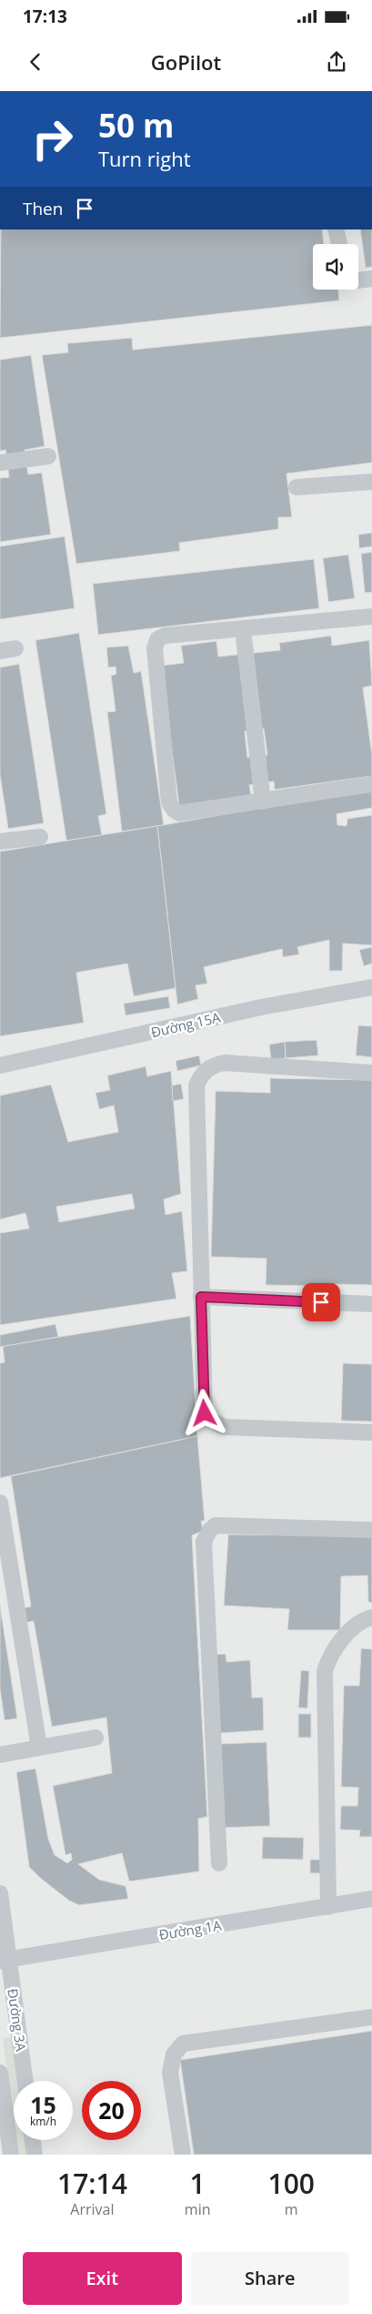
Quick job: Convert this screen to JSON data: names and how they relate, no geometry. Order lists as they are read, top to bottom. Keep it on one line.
{"streets":{"street":["Đường 15A","Đường 1A","Đường 3A"]},"crossings":[["Đường 1A","Đường 3A"]],"page":{"status":"17:13","header":"GoPilot","turn":["50 m","Turn right"],"then":"Then","speed":"15 km/h","limit":"20","eta":["17:14","Arrival","1","min","100","m"],"buttons":["Exit","Share"]}}
